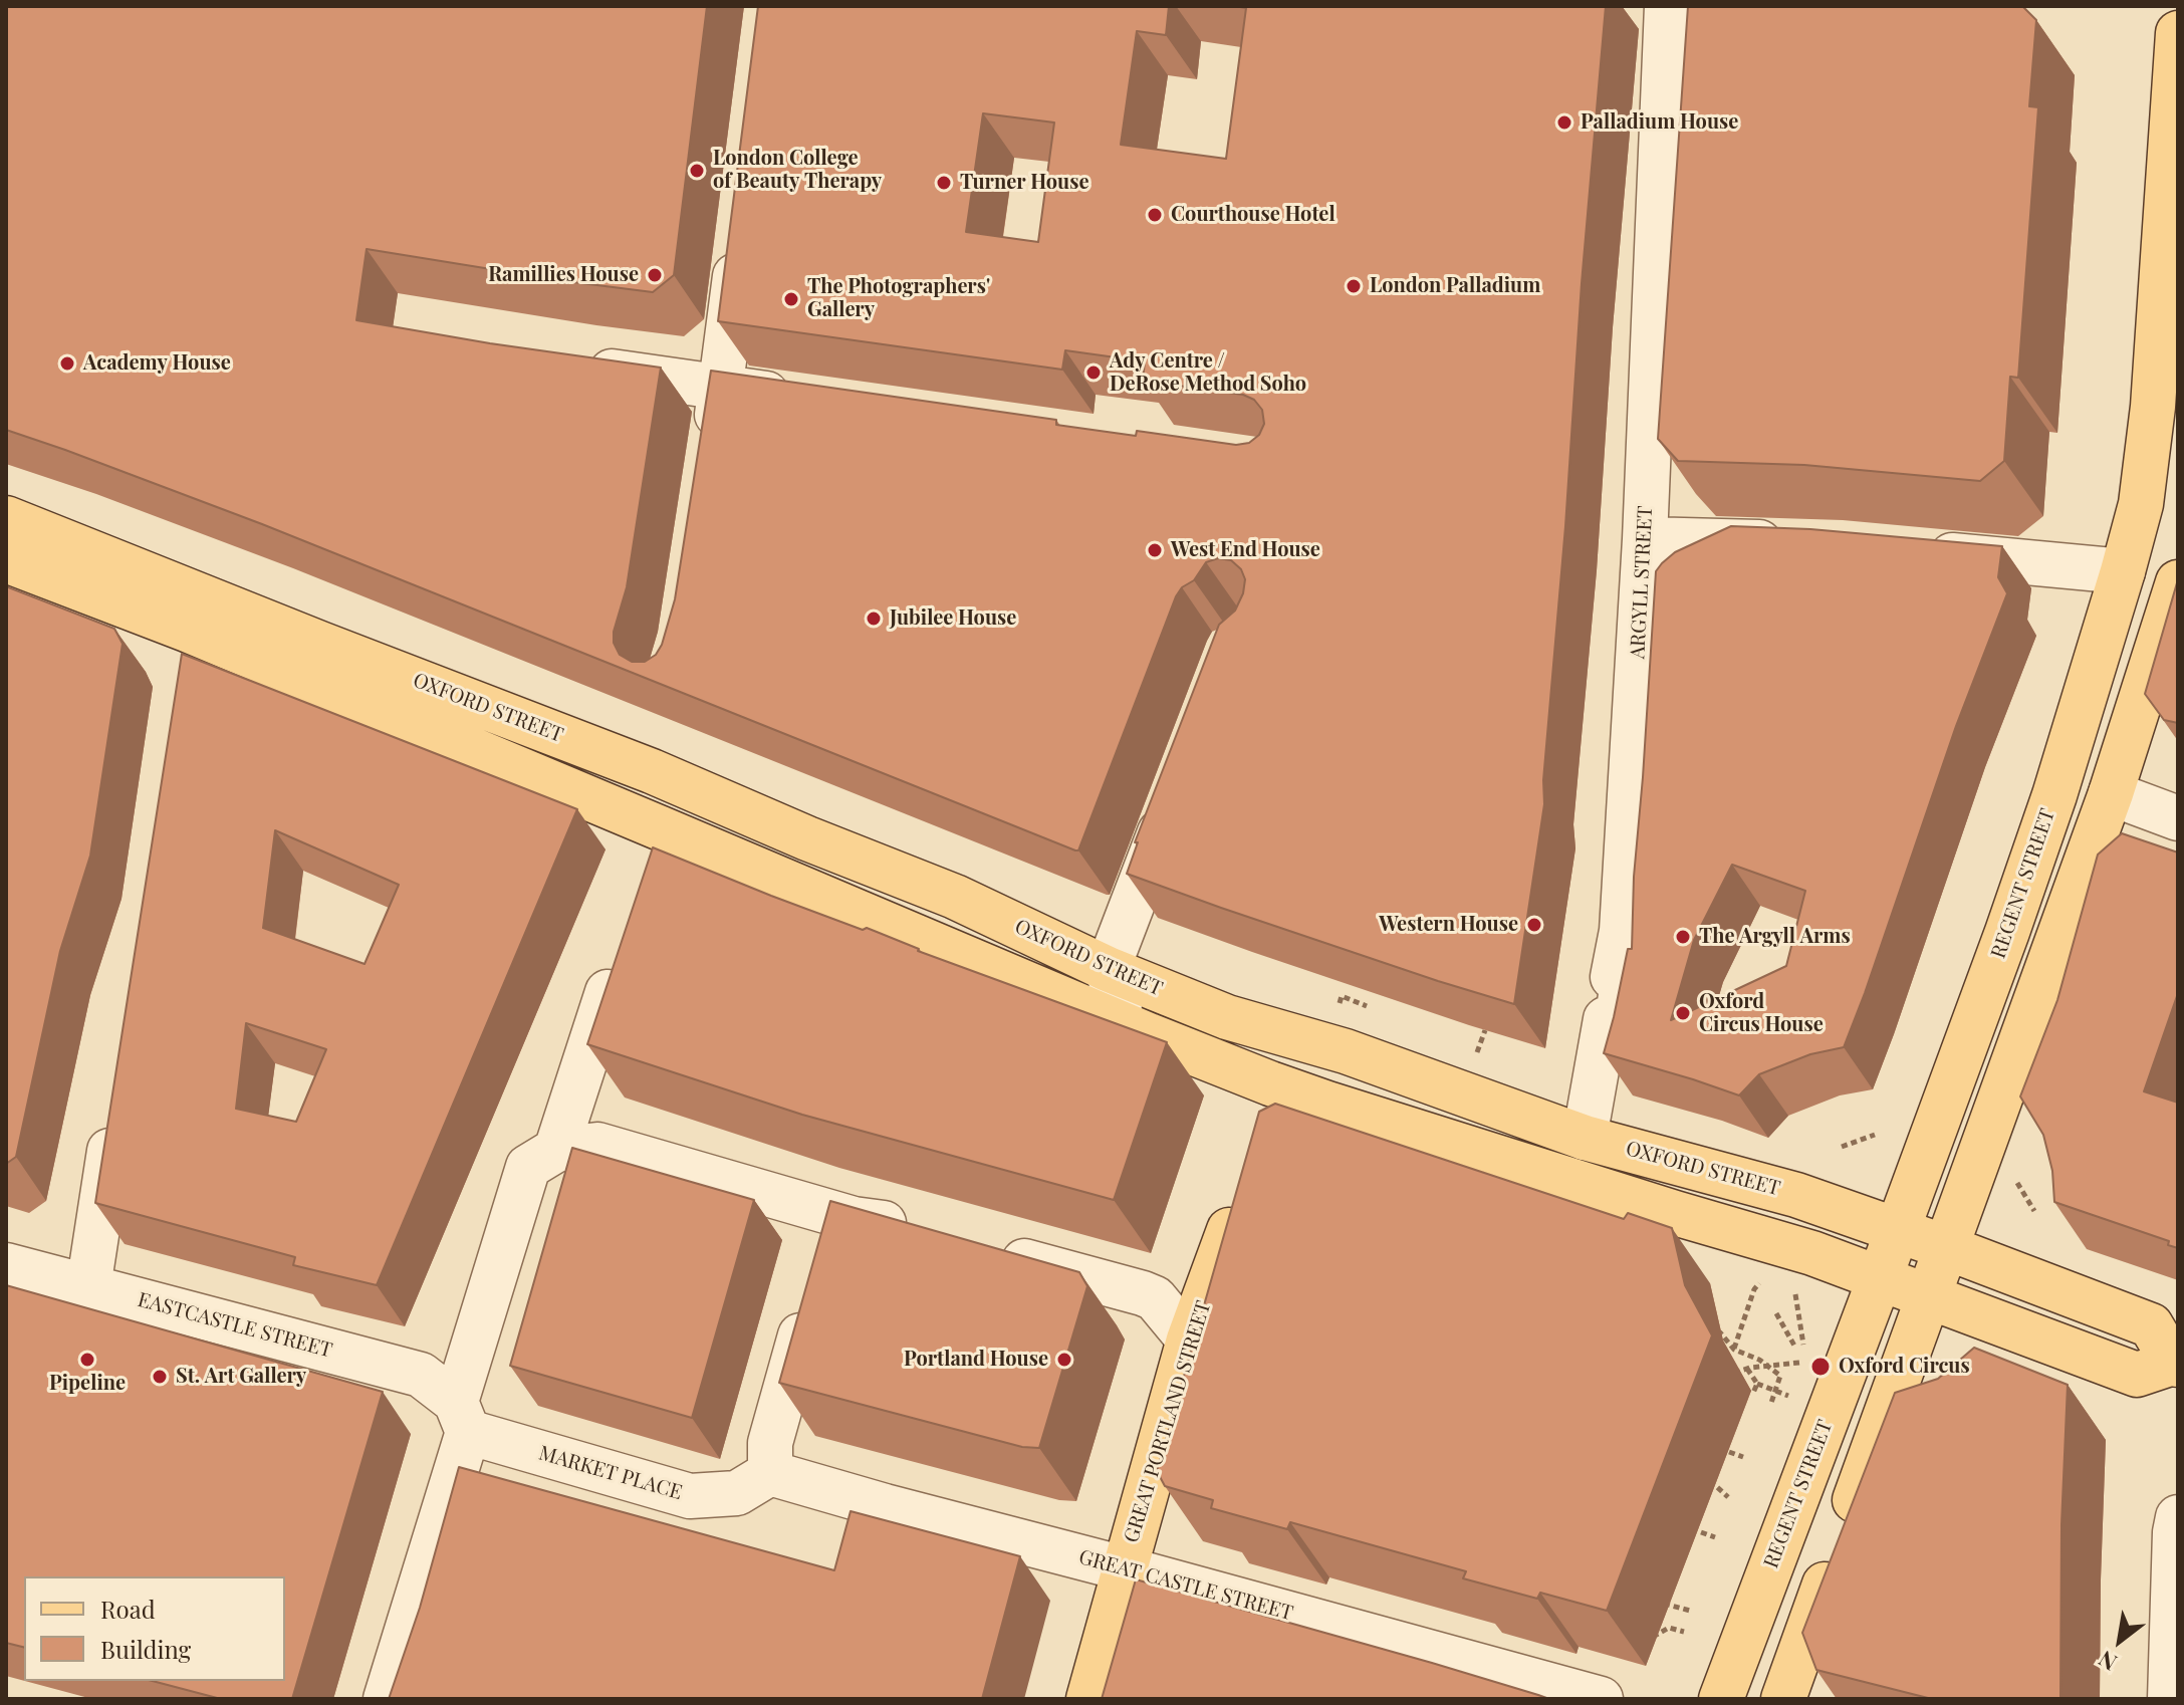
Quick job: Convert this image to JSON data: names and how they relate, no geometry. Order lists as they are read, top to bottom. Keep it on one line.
{"streets":{"main road":["OXFORD STREET","REGENT STREET","GREAT PORTLAND STREET"],"street":["ARGYLL STREET","EASTCASTLE STREET","MARKET PLACE","GREAT CASTLE STREET"]},"crossings":[["ARGYLL STREET","OXFORD STREET"],["OXFORD STREET","REGENT STREET"],["EASTCASTLE STREET","MARKET PLACE"],["GREAT PORTLAND STREET","GREAT CASTLE STREET"],["MARKET PLACE","GREAT CASTLE STREET"]],"places":["Palladium House","London College of Beauty Therapy","Turner House","Courthouse Hotel","Ramillies House","London Palladium","The Photographers' Gallery","Academy House","Ady Centre / DeRose Method Soho","West End House","Jubilee House","Western House","The Argyll Arms","Oxford Circus House","Pipeline","Portland House","Oxford Circus","St. Art Gallery"],"legend":["Road","Building"],"north":"bottom left"}
